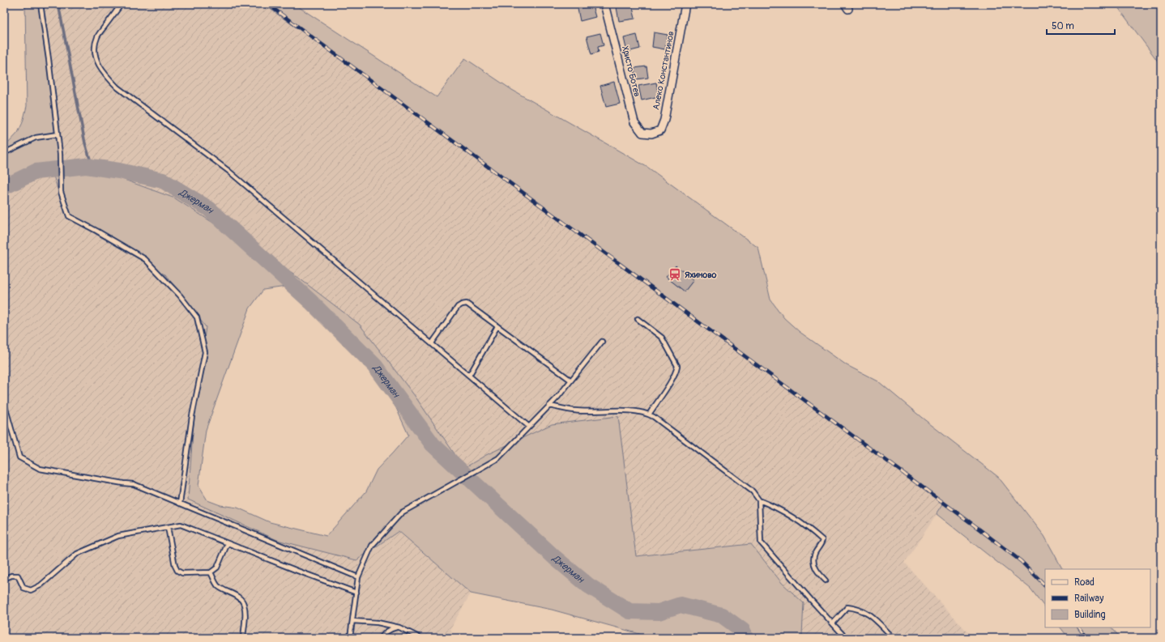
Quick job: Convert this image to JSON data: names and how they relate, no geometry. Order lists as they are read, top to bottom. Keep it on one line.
{"streets":{"street":["Алеко Константинов","Христо Ботев"]},"crossings":[["Алеко Константинов","Христо Ботев"]],"water":["Джерман"],"places":{"station":["Яхиново"]},"legend":["Road","Railway","Building"],"scale_bar":"50 m"}
